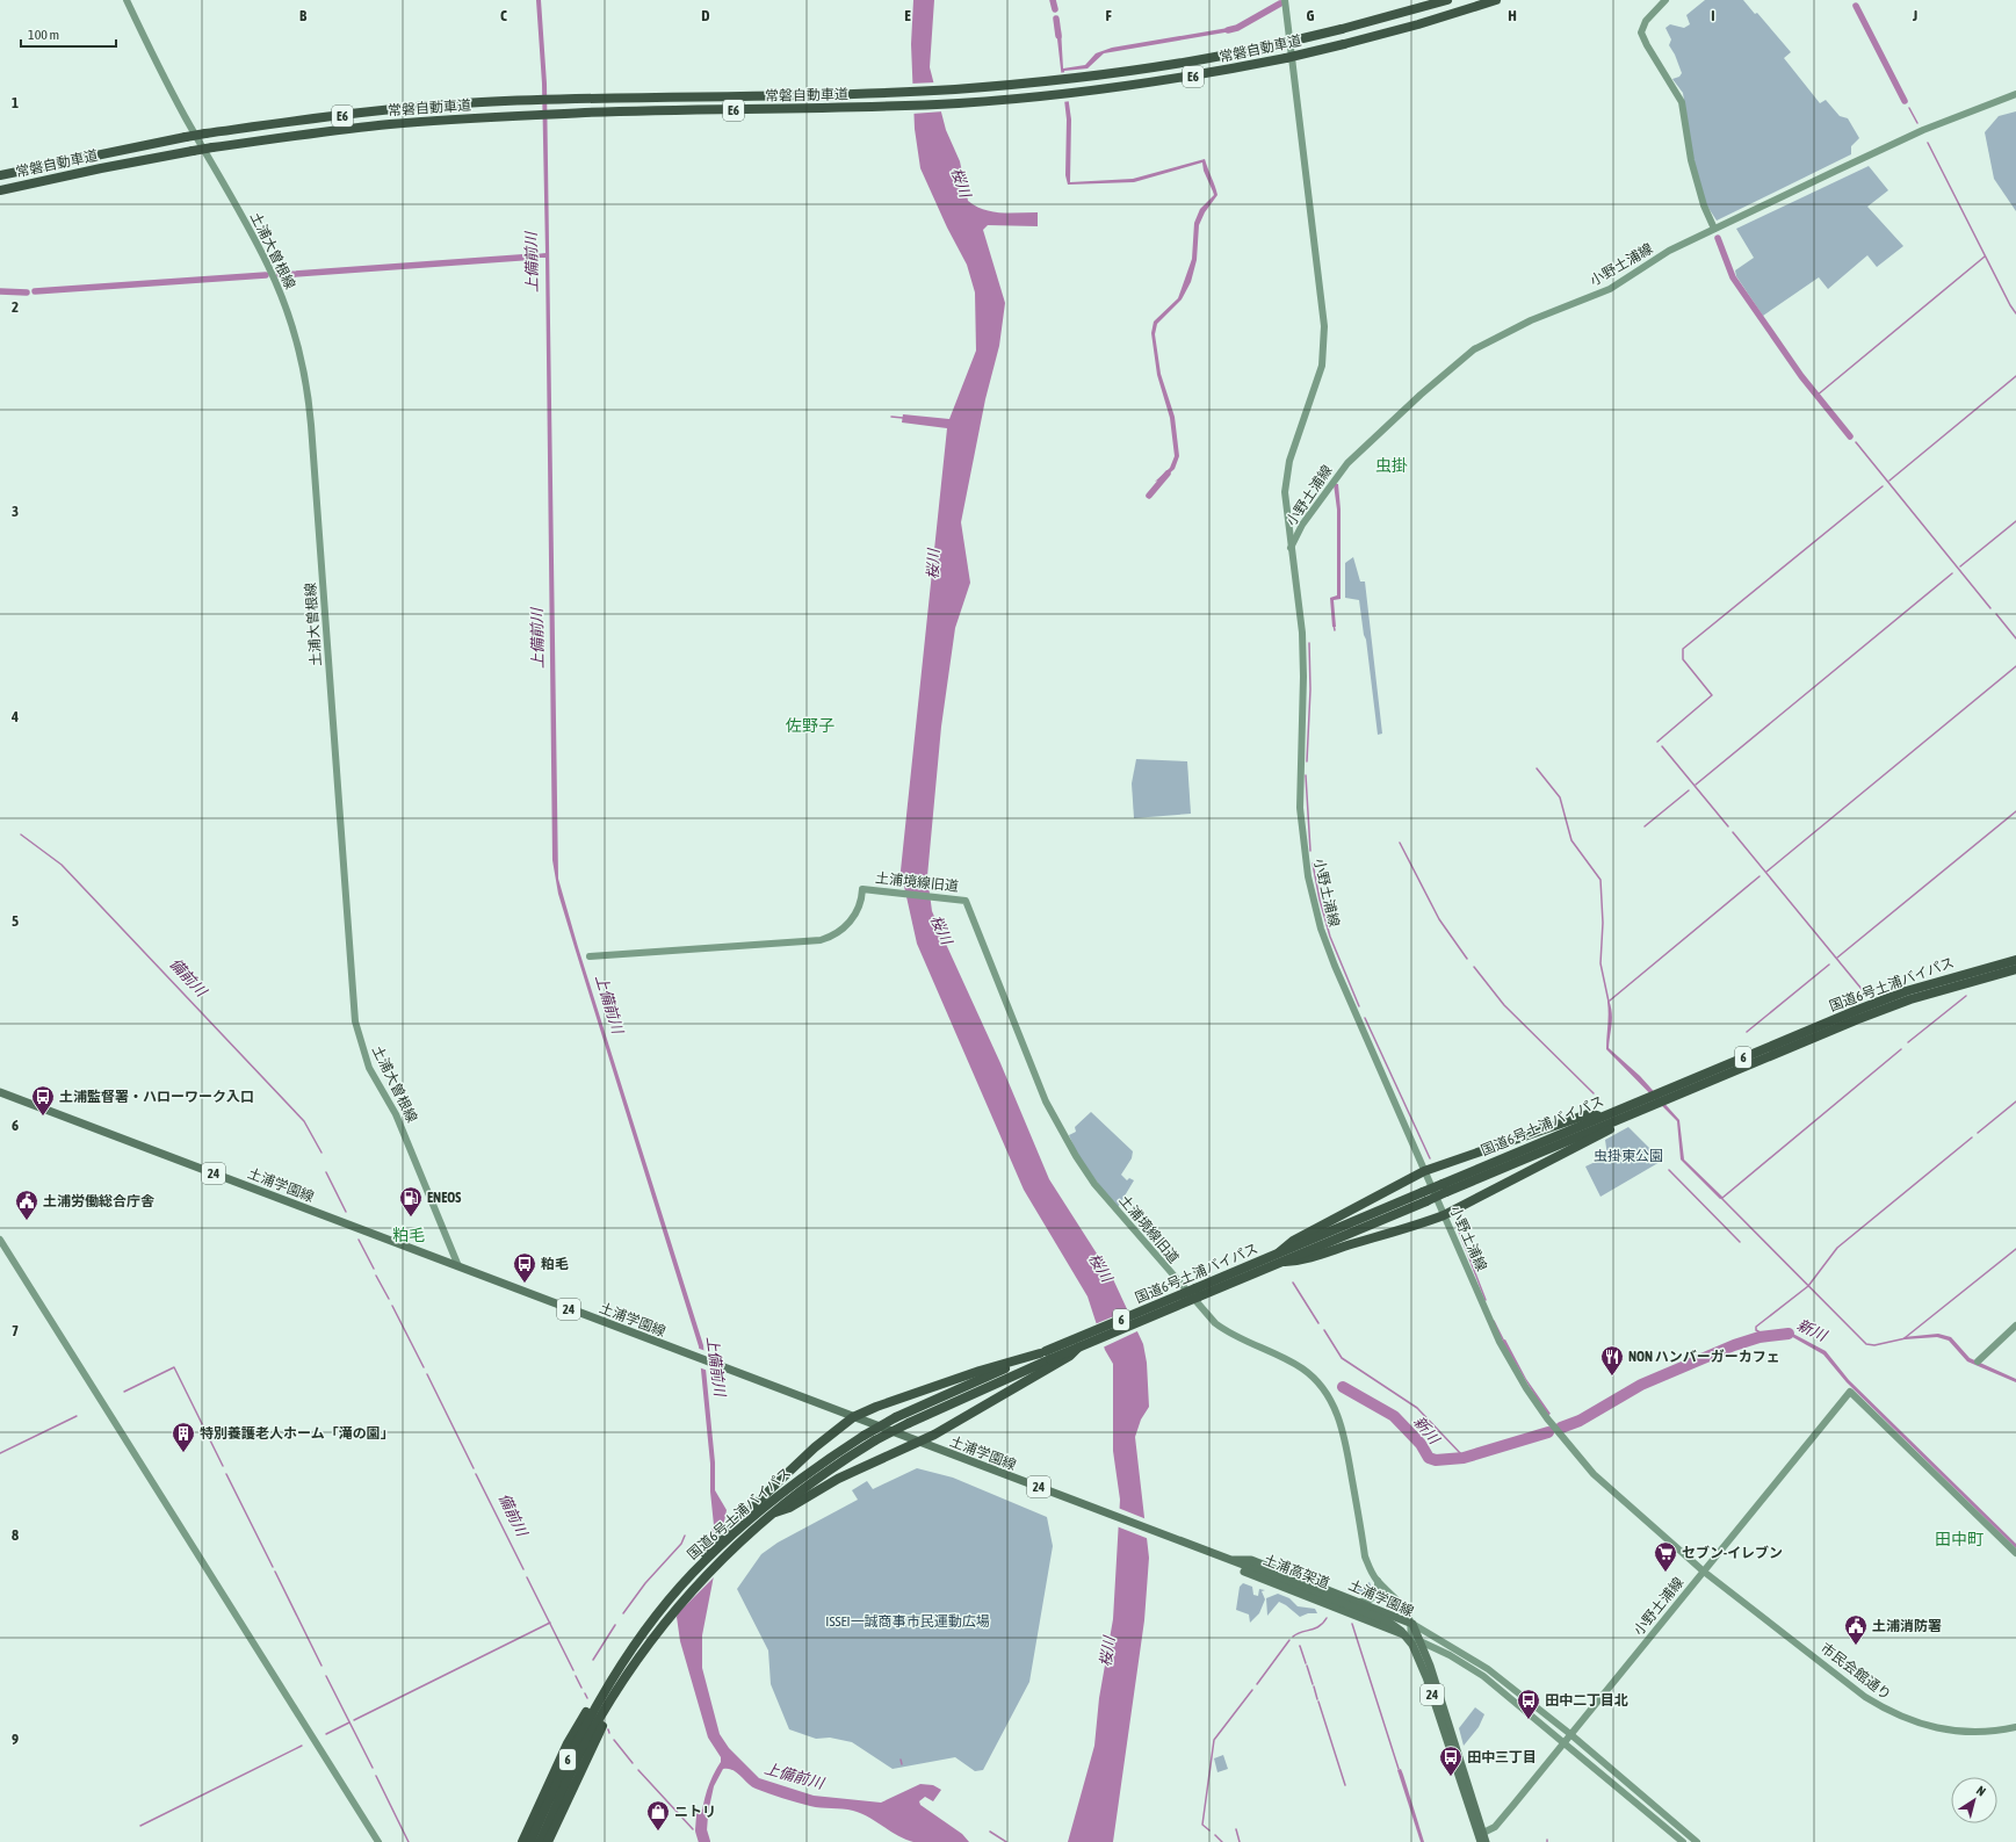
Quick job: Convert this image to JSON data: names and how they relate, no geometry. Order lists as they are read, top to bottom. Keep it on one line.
{"streets":{"highway":["常磐自動車道","E6","国道6号土浦バイパス","6"],"main road":["24","土浦学園線","土浦高架道"],"street":["土浦大曽根線","小野土浦線","土浦境線旧道","市民会館通り"]},"crossings":[["土浦大曽根線","土浦学園線"],["小野土浦線","土浦学園線"],["小野土浦線","土浦高架道"],["小野土浦線","市民会館通り"],["土浦境線旧道","土浦学園線"],["土浦学園線","土浦高架道"]],"districts":["虫掛","佐野子","粕毛","田中町"],"water":["桜川","上備前川","備前川","新川"],"parks":["虫掛東公園","ISSEI一誠商事市民運動広場"],"places":{"bus stop":["土浦監督署・ハローワーク入口","粕毛","田中二丁目北","田中三丁目"],"fuel station":["ENEOS"],"public building":["土浦労働総合庁舎","土浦消防署"],"restaurant":["NON ハンバーガーカフェ"],"building":["特別養護老人ホーム「滝の園」"],"supermarket":["セブン-イレブン"],"shop":["ニトリ"]},"scale_bar":"100 m","north":"top right","grid":{"columns":["B","C","D","E","F","G","H","I","J"],"rows":["1","2","3","4","5","6","7","8","9"]}}
